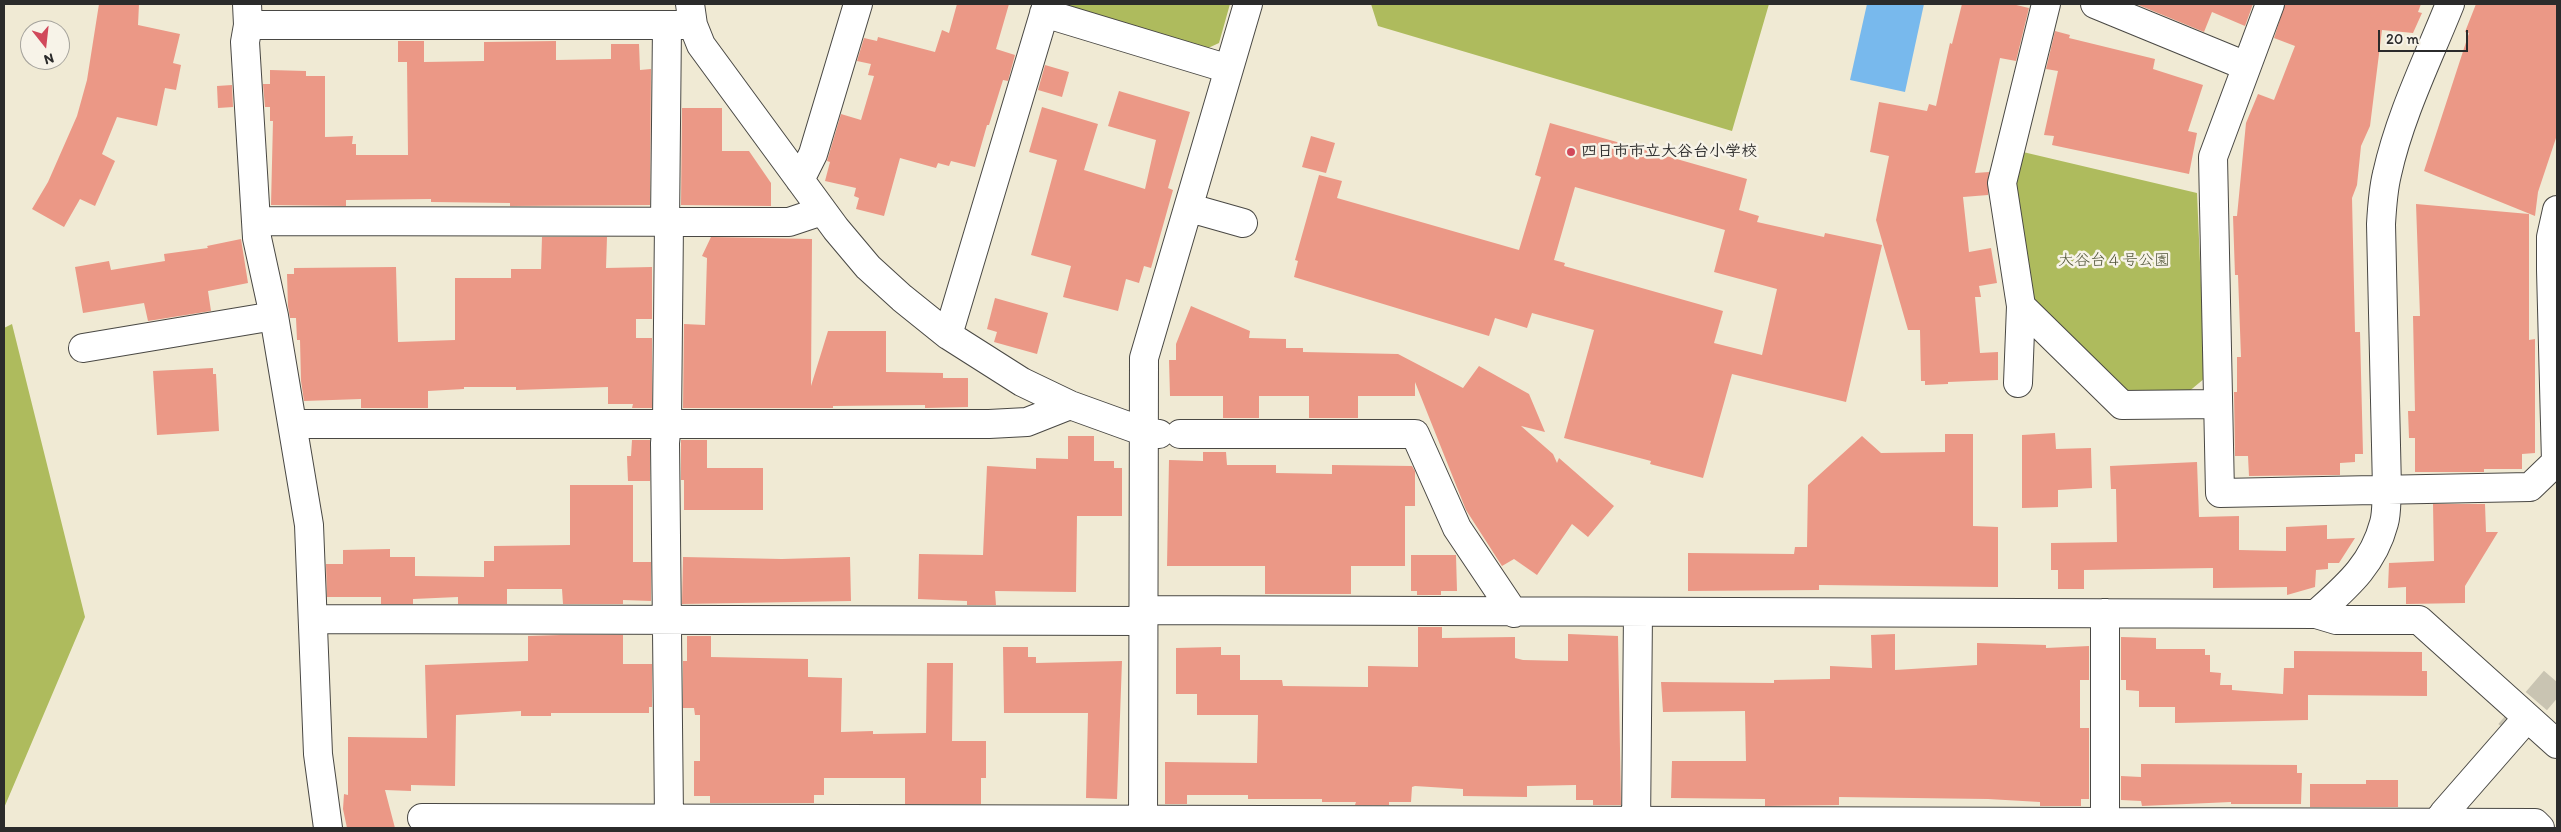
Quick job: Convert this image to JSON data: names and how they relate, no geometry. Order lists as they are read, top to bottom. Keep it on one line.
{"parks":["大谷台４号公園"],"places":["四日市市立大谷台小学校"],"scale_bar":"20 m","north":"bottom"}
